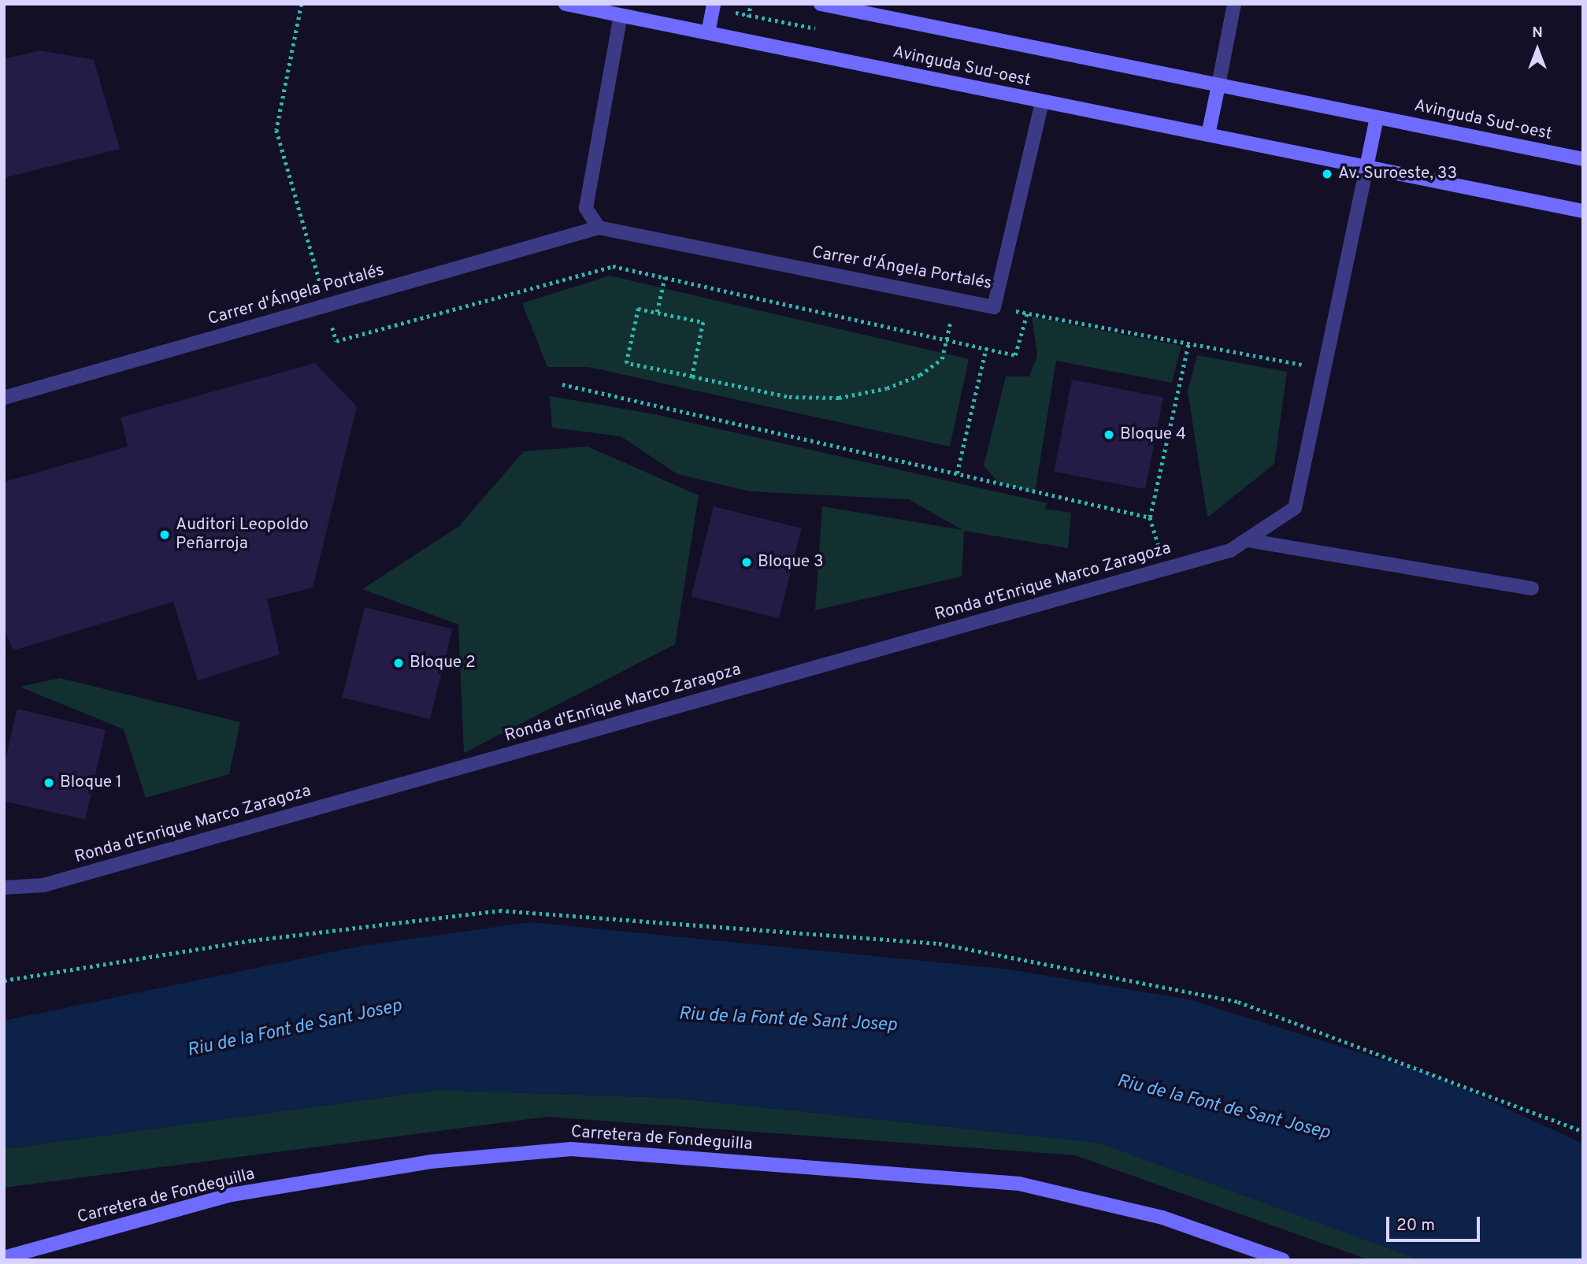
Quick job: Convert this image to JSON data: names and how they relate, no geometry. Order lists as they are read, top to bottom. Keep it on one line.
{"streets":{"street":["Avinguda Sud-oest","Carrer d'Ángela Portalés","Ronda d'Enrique Marco Zaragoza","Carretera de Fondeguilla"]},"crossings":[["Avinguda Sud-oest","Carrer d'Ángela Portalés"],["Avinguda Sud-oest","Ronda d'Enrique Marco Zaragoza"]],"water":["Riu de la Font de Sant Josep"],"places":["Av. Suroeste, 33","Bloque 4","Auditori Leopoldo Peñarroja","Bloque 3","Bloque 2","Bloque 1"],"scale_bar":"20 m","north":"top"}
